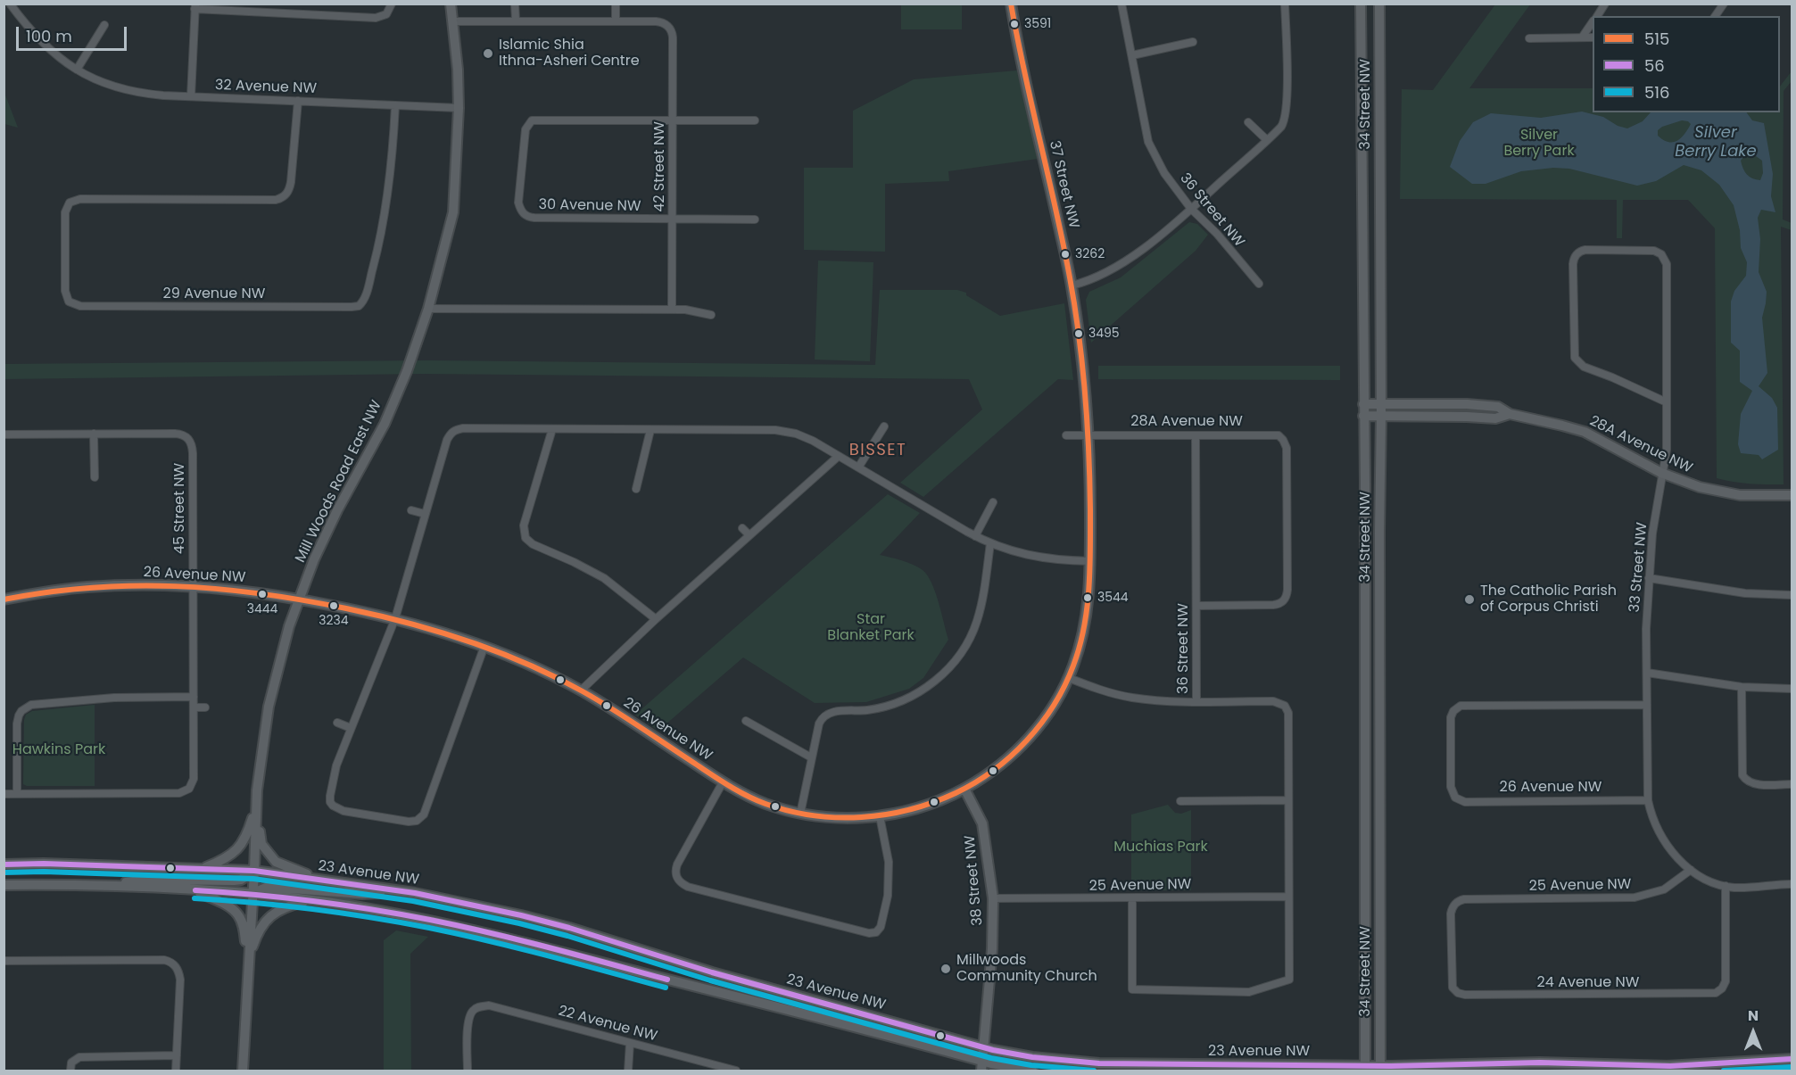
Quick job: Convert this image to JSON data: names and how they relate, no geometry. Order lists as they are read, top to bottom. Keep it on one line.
{"streets":{"main road":["34 Street NW","37 Street NW","28A Avenue NW","Mill Woods Road East NW","26 Avenue NW","23 Avenue NW","38 Street NW"],"street":["32 Avenue NW","42 Street NW","30 Avenue NW","36 Street NW","29 Avenue NW","45 Street NW","33 Street NW","25 Avenue NW","24 Avenue NW","22 Avenue NW"]},"crossings":[["32 Avenue NW","29 Avenue NW"],["32 Avenue NW","Mill Woods Road East NW"],["34 Street NW","28A Avenue NW"],["34 Street NW","23 Avenue NW"],["42 Street NW","30 Avenue NW"],["37 Street NW","28A Avenue NW"],["37 Street NW","26 Avenue NW"],["36 Street NW","28A Avenue NW"],["28A Avenue NW","33 Street NW"],["Mill Woods Road East NW","26 Avenue NW"],["Mill Woods Road East NW","23 Avenue NW"],["45 Street NW","26 Avenue NW"],["33 Street NW","26 Avenue NW"],["33 Street NW","25 Avenue NW"],["26 Avenue NW","38 Street NW"],["23 Avenue NW","38 Street NW"],["38 Street NW","25 Avenue NW"],["25 Avenue NW","24 Avenue NW"]],"districts":["BISSET"],"water":["Silver Berry Lake"],"parks":["Silver Berry Park","Star Blanket Park","Hawkins Park","Muchias Park"],"places":["3591","Islamic Shia Ithna-Asheri Centre","3262","3495","3444","3544","The Catholic Parish of Corpus Christi","3234","Millwoods Community Church"],"lines":["transit line 515","transit line 56","transit line 516"],"legend":["515","56","516"],"scale_bar":"100 m","north":"top"}
